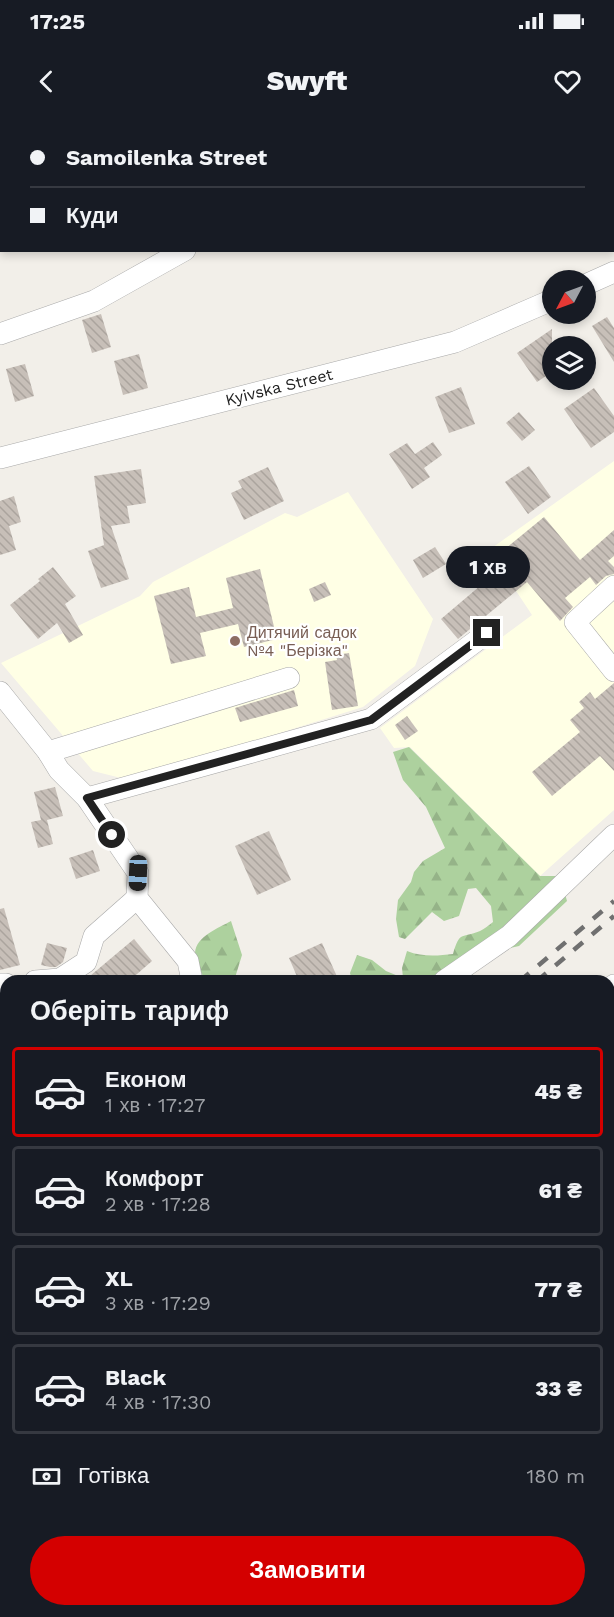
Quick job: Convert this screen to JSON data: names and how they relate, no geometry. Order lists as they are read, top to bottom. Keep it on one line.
{"streets":{"street":["Kyivska Street"]},"places":["Дитячий садок №4 \"Берізка\""],"north":"bottom left","page":{"status":"17:25","header":"Swyft","banner":["Samoilenka Street","Куди"],"bubble":"1 хв","heading":"Оберіть тариф","list":[{"name":"Економ","note":"1 хв · 17:27","value":"45 ₴"},{"name":"Комфорт","note":"2 хв · 17:28","value":"61 ₴"},{"name":"XL","note":"3 хв · 17:29","value":"77 ₴"},{"name":"Black","note":"4 хв · 17:30","value":"33 ₴"}],"pay":["Готівка","180 m"],"buttons":"Замовити"}}
